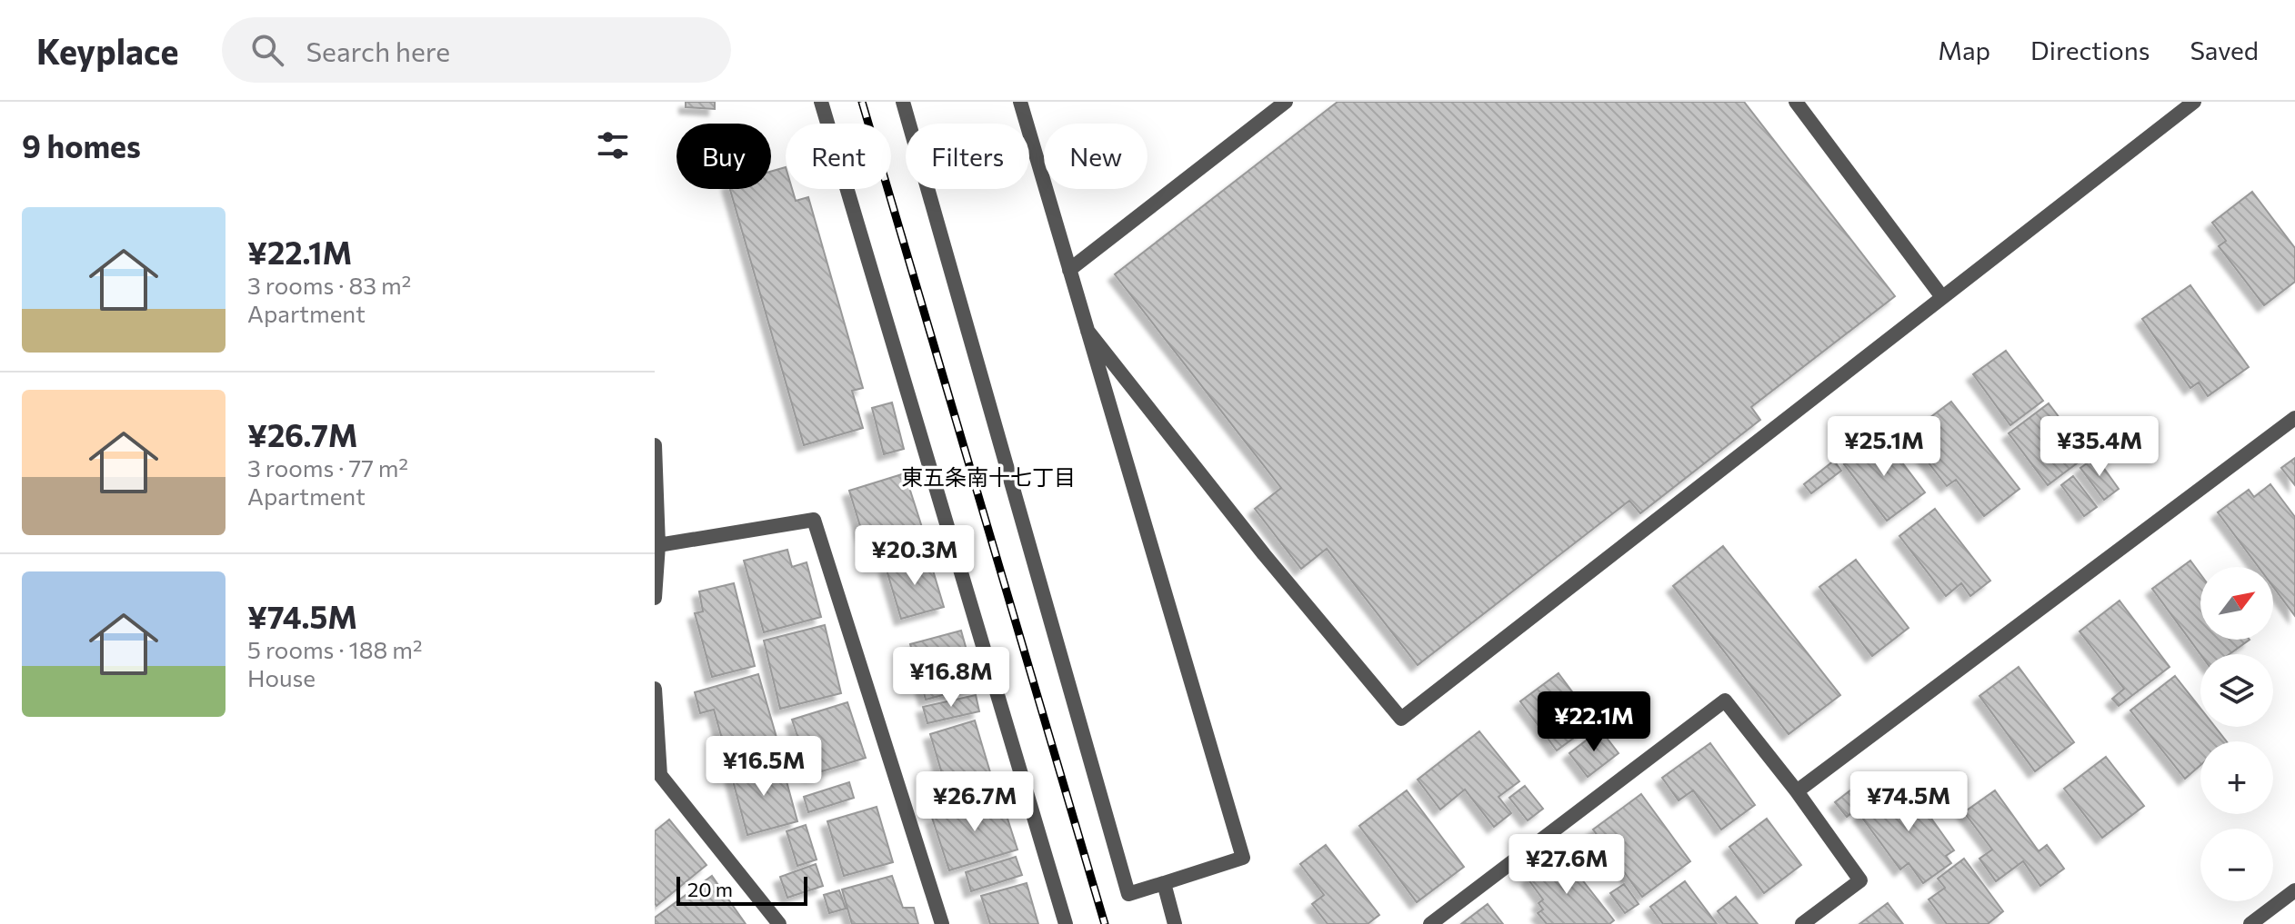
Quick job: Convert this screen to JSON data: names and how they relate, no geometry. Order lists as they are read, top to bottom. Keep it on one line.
{"districts":["東五条南十七丁目"],"scale_bar":"20 m","north":"top right","page":{"header":"Keyplace","search":"Search here","nav":["Map","Directions","Saved"],"heading":"9 homes","chip":["Buy","Rent","Filters","New"],"list":[{"name":"¥22.1M","note":"3 rooms · 83 m² · Apartment"},{"name":"¥26.7M","note":"3 rooms · 77 m² · Apartment"},{"name":"¥74.5M","note":"5 rooms · 188 m² · House"}],"price":["¥25.1M","¥35.4M","¥20.3M","¥16.8M","¥22.1M","¥16.5M","¥26.7M","¥74.5M","¥27.6M"],"map_buttons":["+","−"],"scale":"20 m"}}
